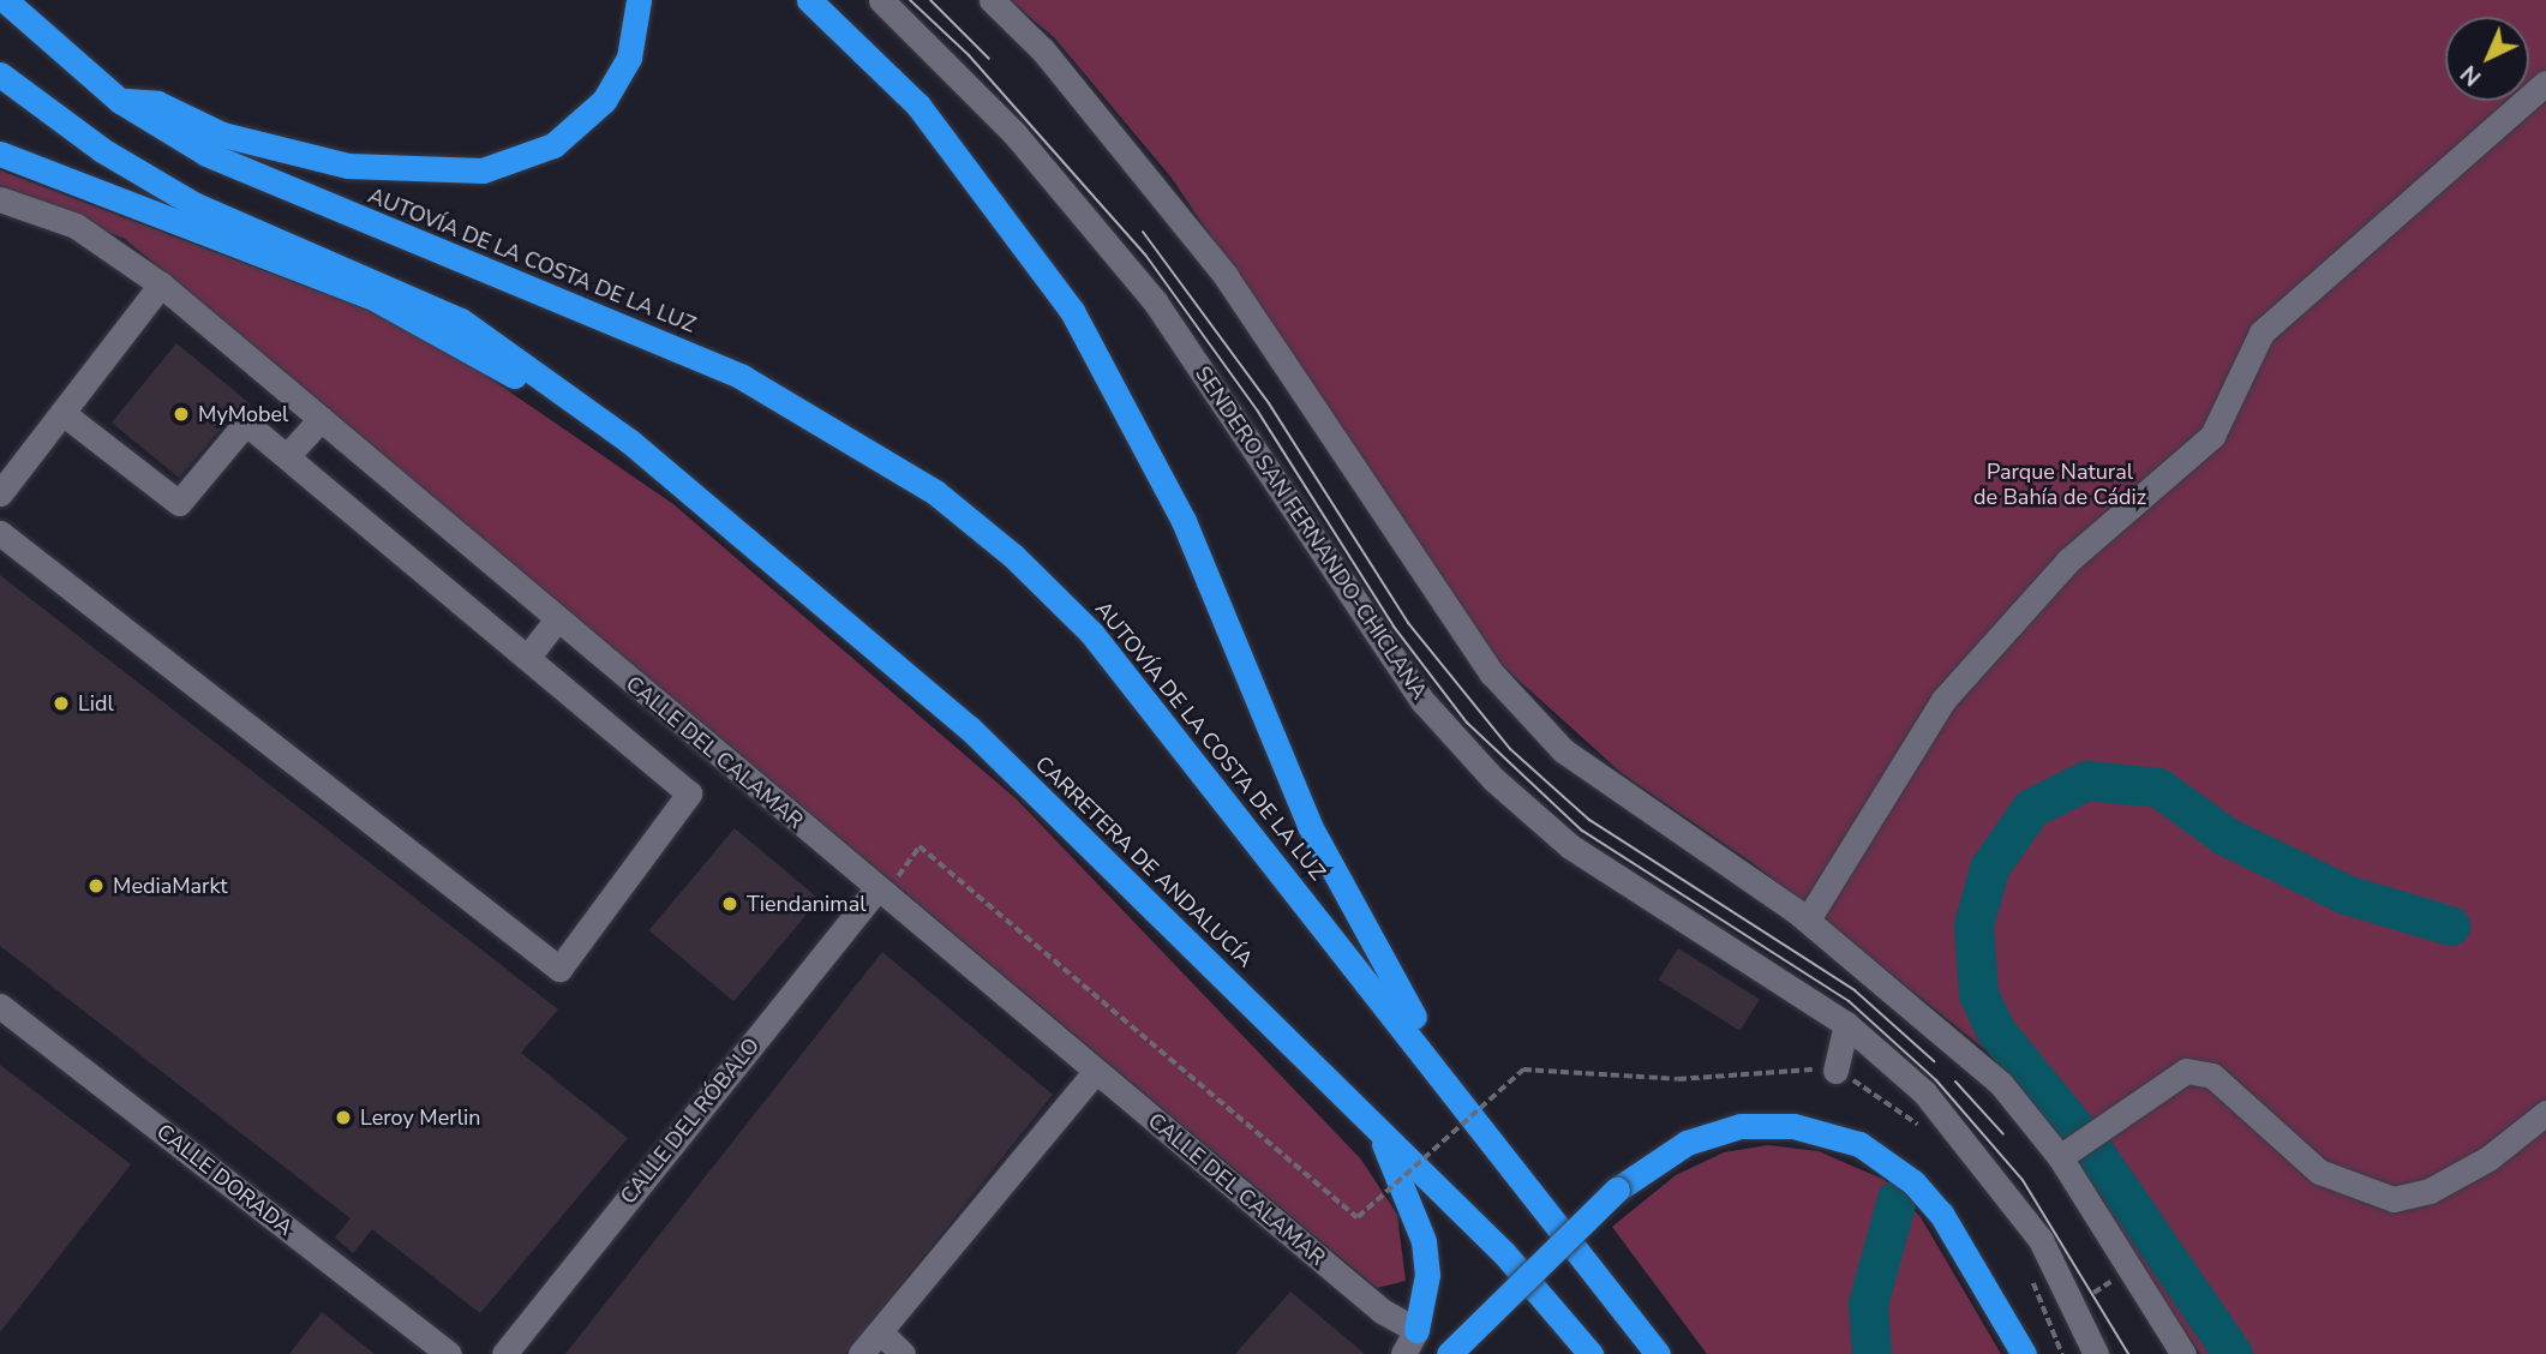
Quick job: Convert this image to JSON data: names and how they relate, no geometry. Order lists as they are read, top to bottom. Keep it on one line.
{"streets":{"highway":["AUTOVÍA DE LA COSTA DE LA LUZ","CARRETERA DE ANDALUCÍA"],"street":["SENDERO SAN FERNANDO-CHICLANA","CALLE DEL CALAMAR","CALLE DEL RÓBALO","CALLE DORADA"]},"crossings":[["CALLE DEL CALAMAR","CALLE DEL RÓBALO"]],"parks":["Parque Natural de Bahía de Cádiz"],"places":["MyMobel","Lidl","MediaMarkt","Tiendanimal","Leroy Merlin"],"north":"bottom left"}
